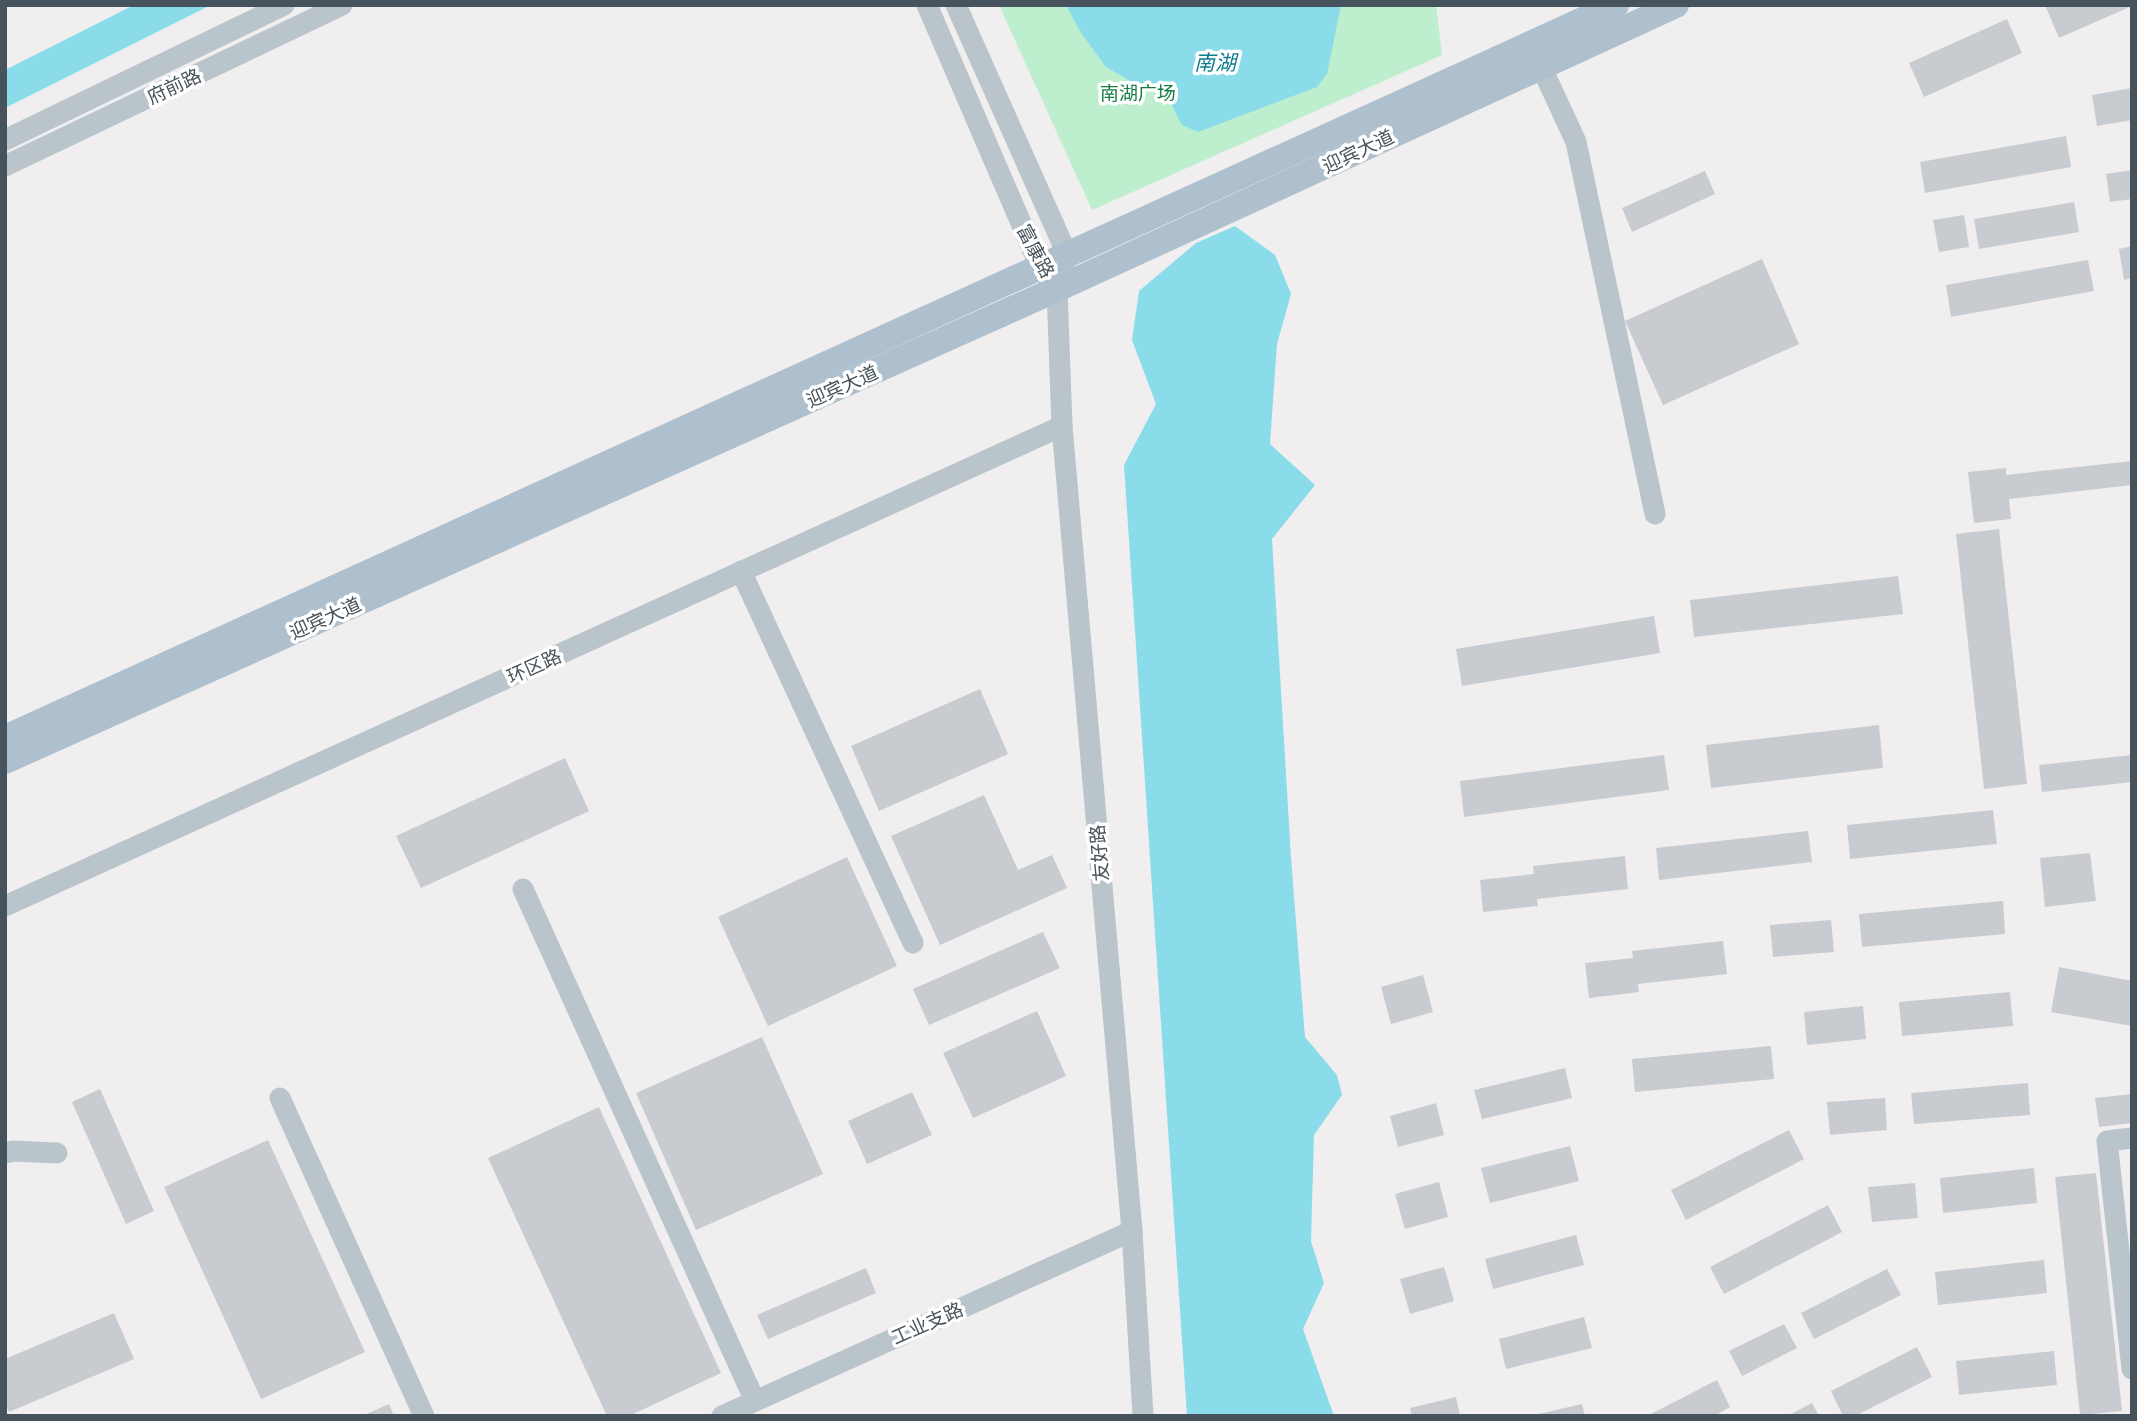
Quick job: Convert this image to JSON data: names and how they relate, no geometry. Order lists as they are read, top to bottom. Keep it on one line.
{"streets":{"main road":["迎宾大道"],"street":["府前路","富康路","环区路","友好路","工业支路"]},"crossings":[["迎宾大道","富康路"],["迎宾大道","友好路"],["富康路","友好路"],["环区路","友好路"],["友好路","工业支路"]],"water":["南湖"],"parks":["南湖广场"]}
